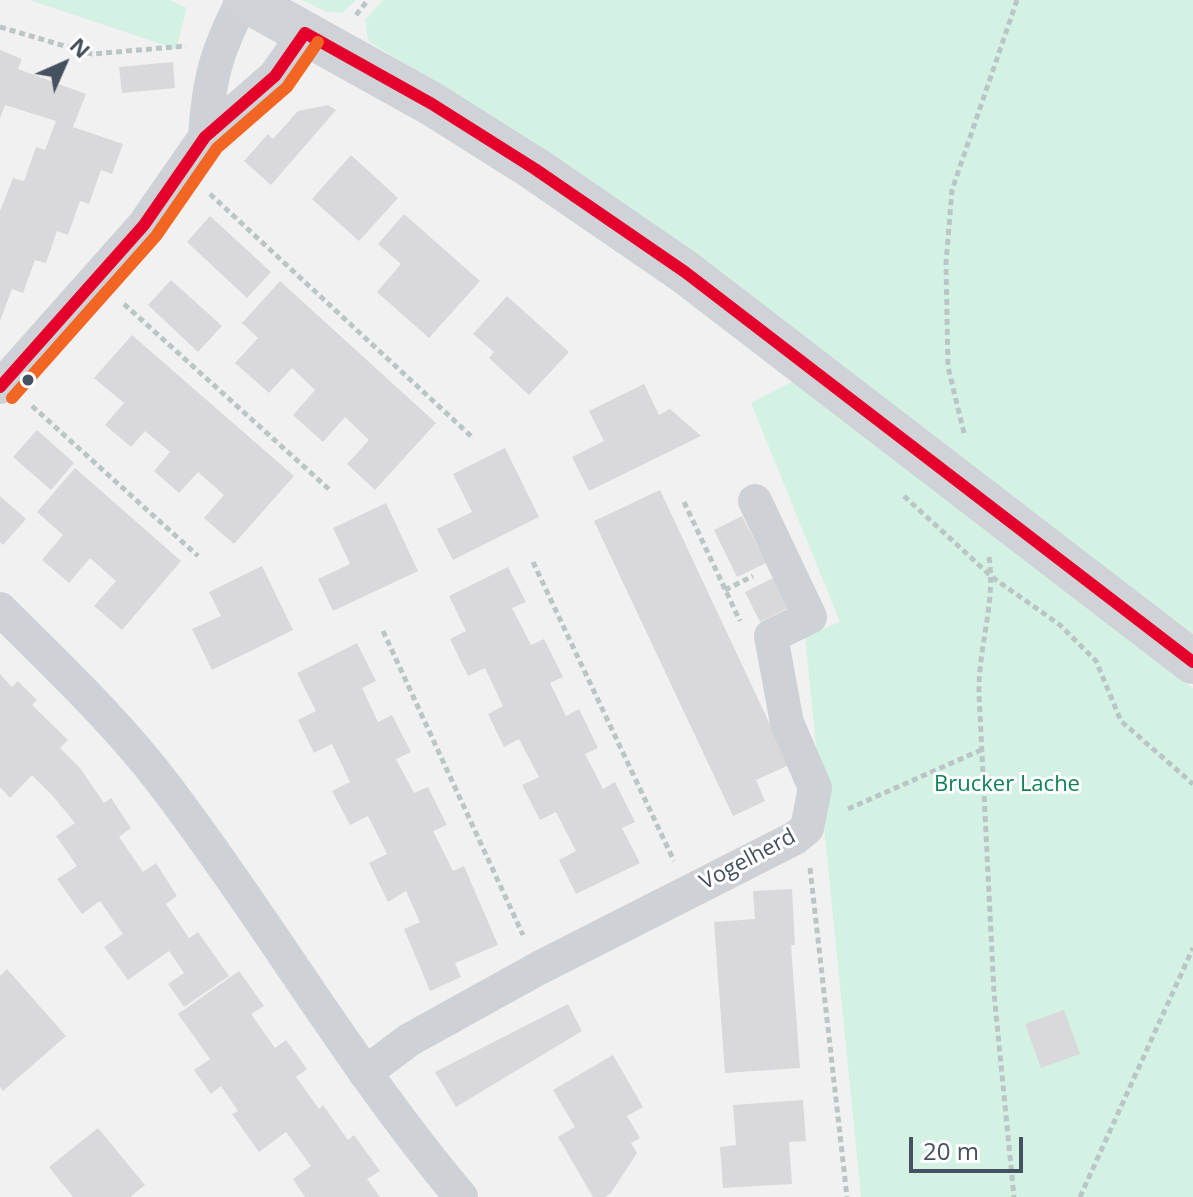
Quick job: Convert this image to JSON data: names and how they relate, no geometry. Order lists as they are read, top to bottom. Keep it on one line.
{"streets":{"street":["Vogelherd"]},"parks":["Brucker Lache"],"scale_bar":"20 m","north":"top right"}
